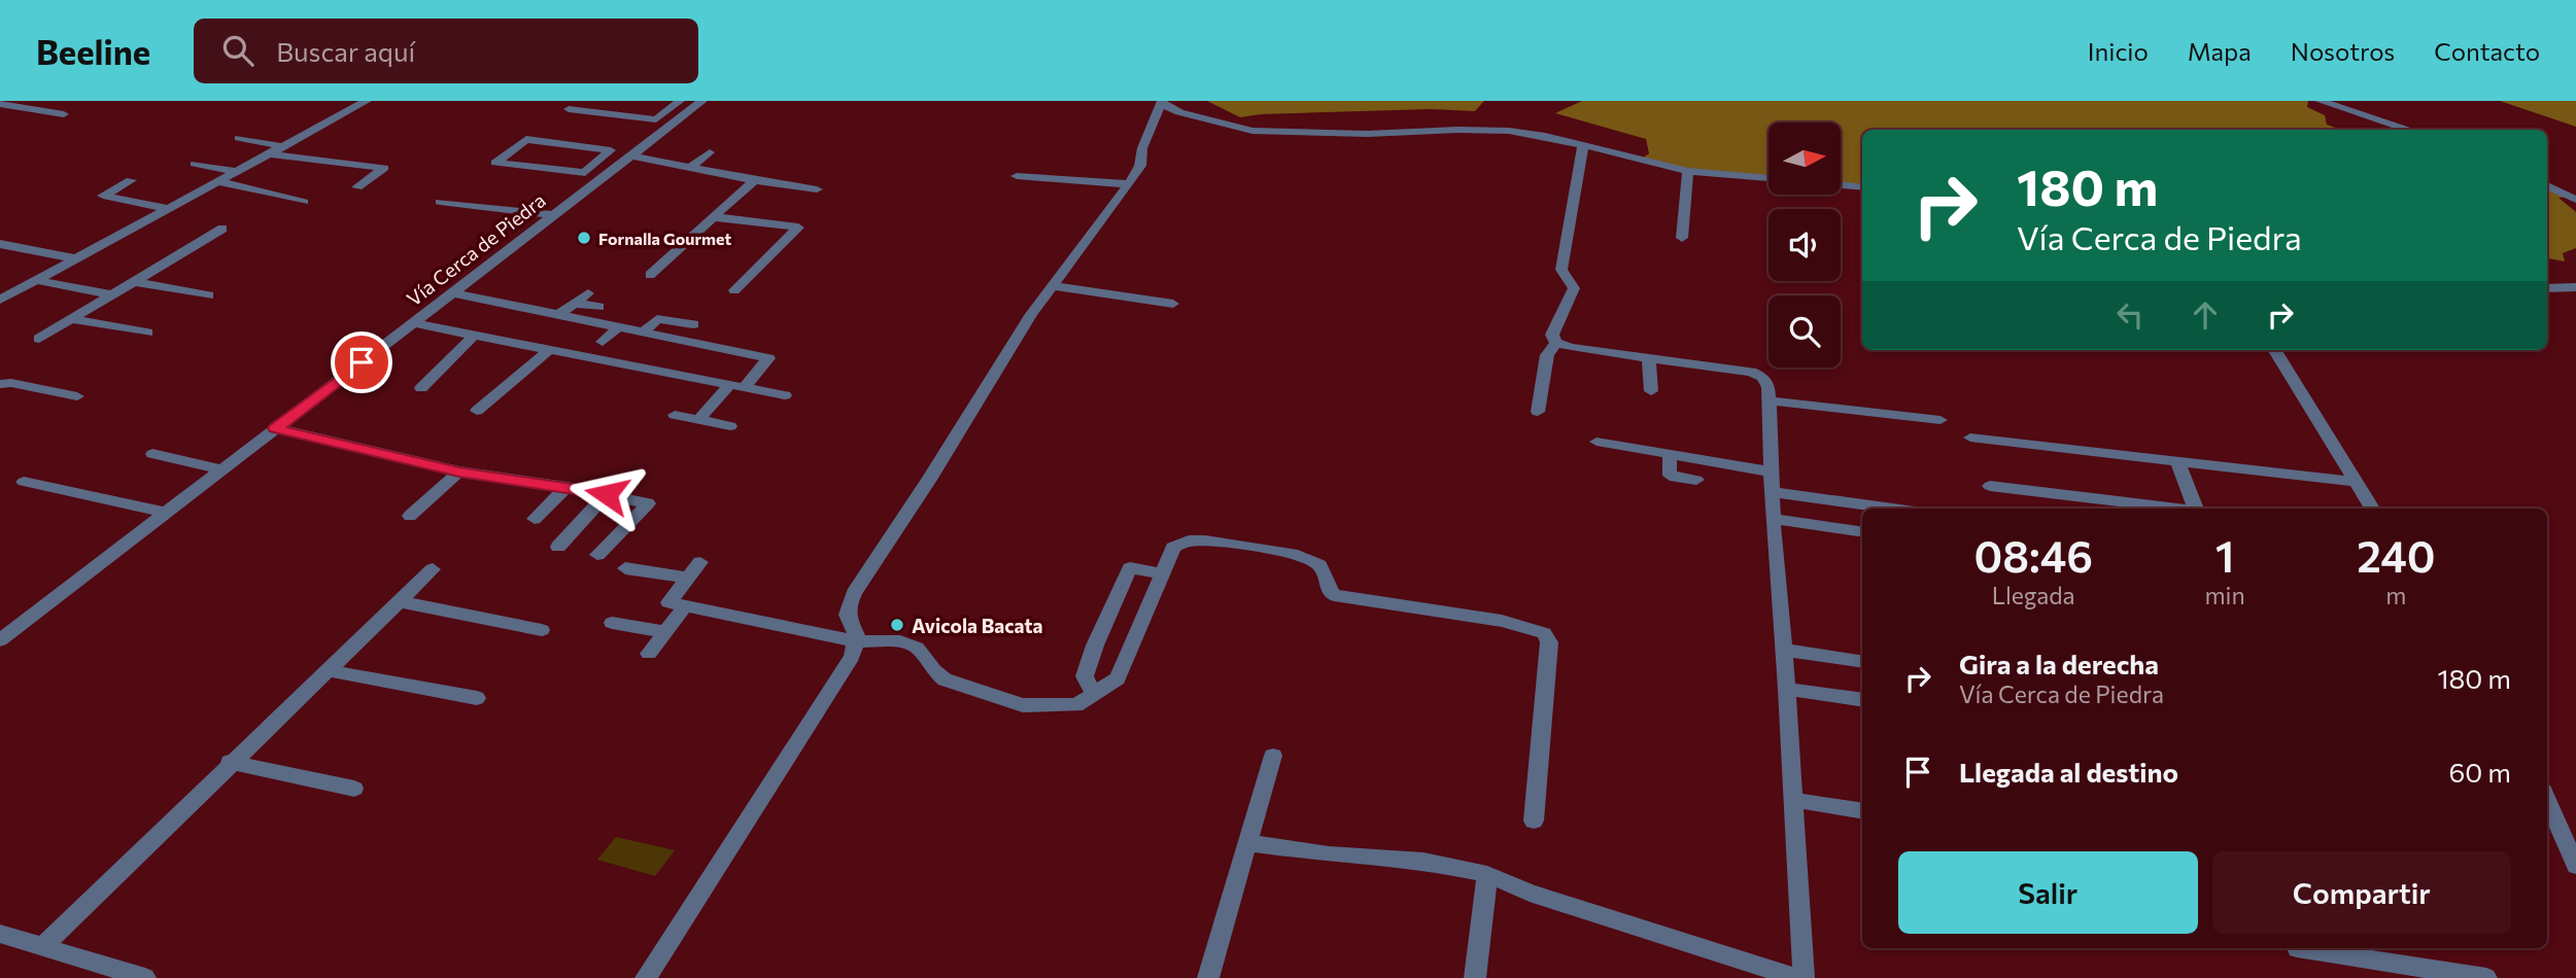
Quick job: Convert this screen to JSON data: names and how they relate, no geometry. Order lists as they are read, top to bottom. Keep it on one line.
{"streets":{"street":["Vía Cerca de Piedra"]},"places":["Fornalla Gourmet","Avicola Bacata"],"north":"right","page":{"header":"Beeline","search":"Buscar aquí","nav":["Inicio","Mapa","Nosotros","Contacto"],"turn":["180 m","Vía Cerca de Piedra"],"eta":["08:46","Llegada","1","min","240","m"],"list":[{"name":"Gira a la derecha","note":"Vía Cerca de Piedra","value":"180 m"},{"name":"Llegada al destino","value":"60 m"}],"buttons":["Salir","Compartir"]}}
